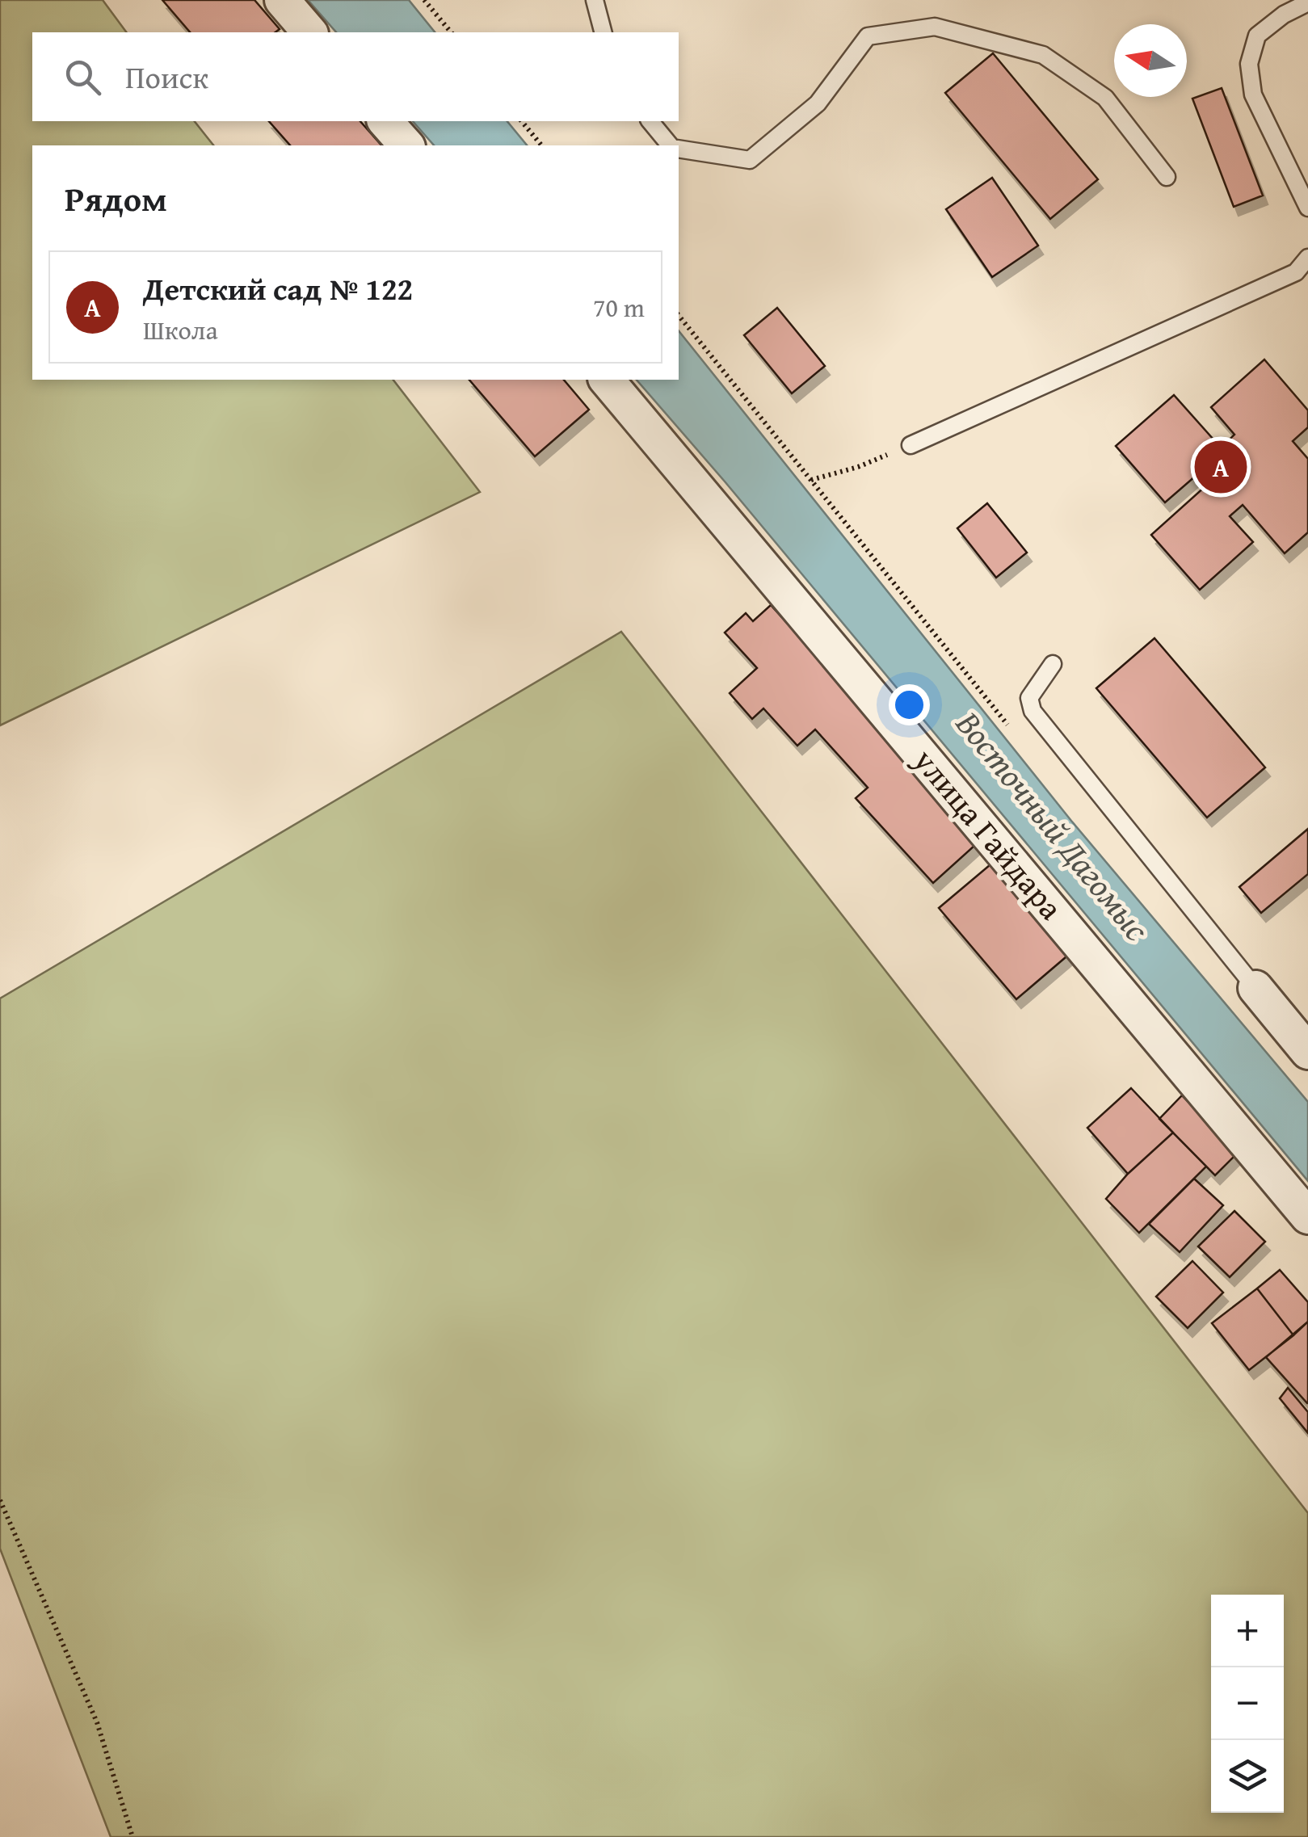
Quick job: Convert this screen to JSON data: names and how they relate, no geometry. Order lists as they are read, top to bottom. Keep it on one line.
{"streets":{"street":["улица Гайдара"]},"water":["Восточный Дагомыс"],"north":"left","page":{"search":"Поиск","heading":"Рядом","list":[{"mark":"A","name":"Детский сад № 122","note":"Школа","value":"70 m"}],"pins":"A","map_buttons":["+","−"]}}
